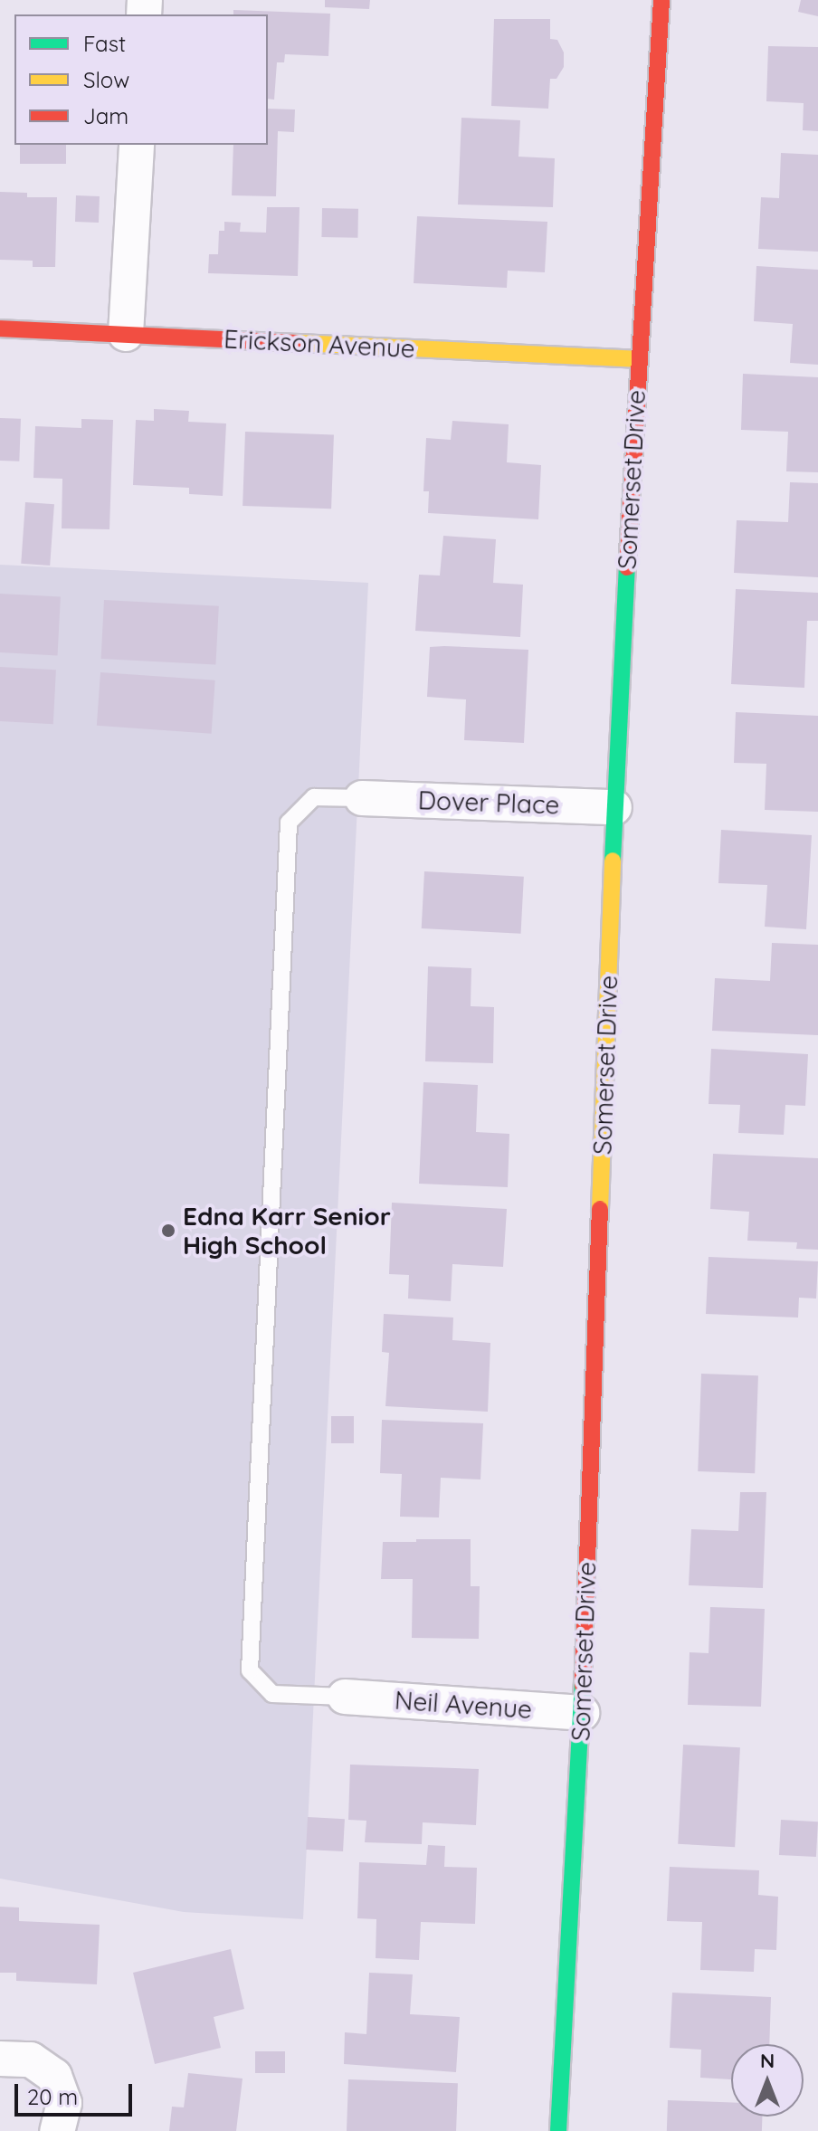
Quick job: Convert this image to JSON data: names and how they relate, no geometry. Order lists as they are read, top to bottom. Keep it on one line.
{"streets":{"street":["Erickson Avenue","Somerset Drive","Dover Place","Neil Avenue"]},"crossings":[["Erickson Avenue","Somerset Drive"],["Somerset Drive","Dover Place"],["Somerset Drive","Neil Avenue"]],"places":["Edna Karr Senior High School"],"legend":["Fast","Slow","Jam"],"scale_bar":"20 m","north":"top"}
